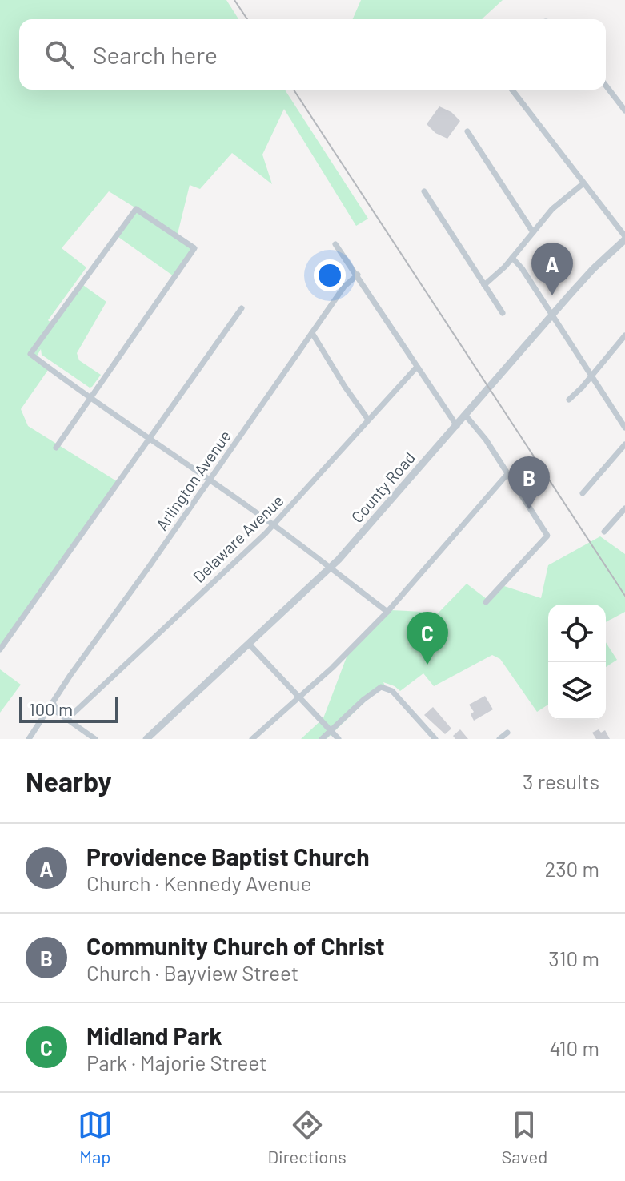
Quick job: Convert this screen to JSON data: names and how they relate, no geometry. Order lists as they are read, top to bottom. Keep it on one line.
{"streets":{"street":["Arlington Avenue","County Road","Delaware Avenue"]},"scale_bar":"100 m","page":{"search":"Search here","pins":["A","B","C"],"scale":"100 m","heading":["Nearby","3 results"],"list":[{"mark":"A","name":"Providence Baptist Church","note":"Church · Kennedy Avenue","value":"230 m"},{"mark":"B","name":"Community Church of Christ","note":"Church · Bayview Street","value":"310 m"},{"mark":"C","name":"Midland Park","note":"Park · Majorie Street","value":"410 m"}],"nav":["Map","Directions","Saved"]}}
